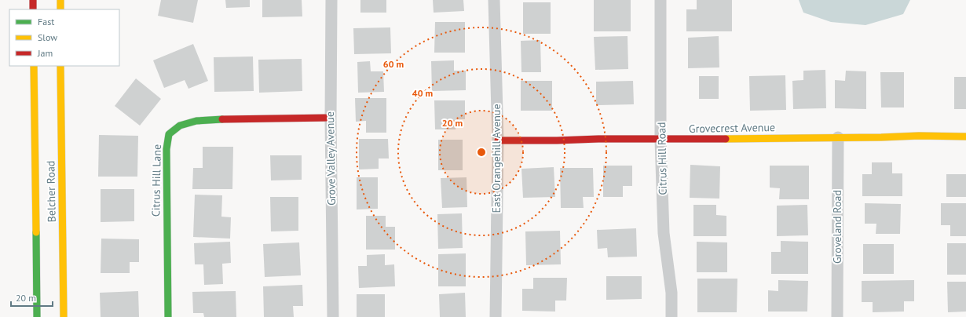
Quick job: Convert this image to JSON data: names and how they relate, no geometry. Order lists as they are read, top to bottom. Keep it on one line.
{"streets":{"street":["Grovecrest Avenue","Grove Valley Avenue","East Orangehill Avenue","Citrus Hill Road","Citrus Hill Lane","Belcher Road","Groveland Road"]},"crossings":[["Grovecrest Avenue","East Orangehill Avenue"],["Grovecrest Avenue","Citrus Hill Road"],["Grovecrest Avenue","Groveland Road"],["Grove Valley Avenue","Citrus Hill Lane"]],"legend":["Fast","Slow","Jam"],"scale_bar":"20 m","rings":["60 m","40 m","20 m"]}
